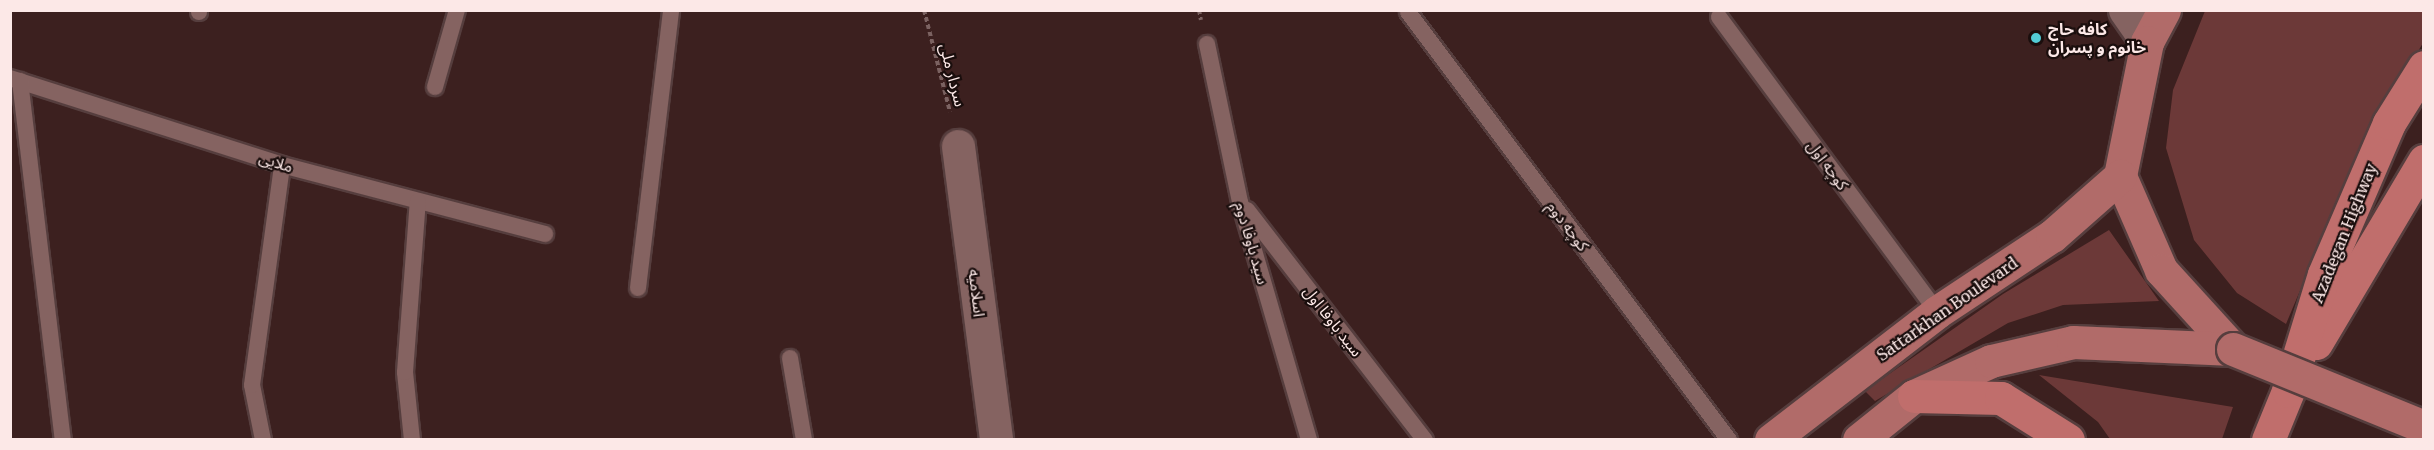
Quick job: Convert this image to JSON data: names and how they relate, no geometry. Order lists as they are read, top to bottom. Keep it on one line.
{"streets":{"highway":["Azadegan Highway"],"main road":["Sattarkhan Boulevard"],"street":["اسلامیه"],"lane":["ملایی","کوچه اول","کوچه دوم","سید باوفا دوم","سید باوفا اول"],"path":["سردار ملی"]},"crossings":[["سردار ملی","اسلامیه"],["کوچه اول","Sattarkhan Boulevard"],["سید باوفا دوم","سید باوفا اول"]],"places":["کافه حاج‌ خانوم‌ و پسران"]}
